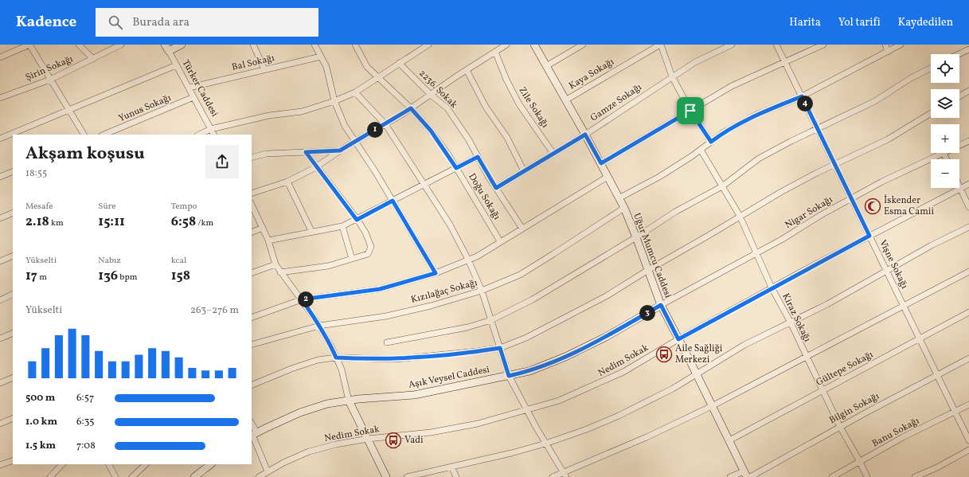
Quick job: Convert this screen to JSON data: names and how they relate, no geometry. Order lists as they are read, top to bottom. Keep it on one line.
{"streets":{"street":["Bal Sokağı","Şirin Sokağı","Kaya Sokağı","Türker Caddesi","2236. Sokak","Gamze Sokağı","Zile Sokağı","Yunus Sokağı","Doğu Sokağı","Nigar Sokağı","Uğur Mumcu Caddesi","Vişne Sokağı","Kızılağaç Sokağı","Kiraz Sokağı","Nedim Sokak","Gültepe Sokağı","Aşık Veysel Caddesi","Bilgin Sokağı","Banu Sokağı"]},"crossings":[["Bal Sokağı","Türker Caddesi"],["Kaya Sokağı","Uğur Mumcu Caddesi"],["Türker Caddesi","Yunus Sokağı"],["2236. Sokak","Gamze Sokağı"],["Gamze Sokağı","Zile Sokağı"],["Gamze Sokağı","Uğur Mumcu Caddesi"],["Nigar Sokağı","Uğur Mumcu Caddesi"],["Nigar Sokağı","Vişne Sokağı"],["Nigar Sokağı","Kiraz Sokağı"],["Nigar Sokağı","Aşık Veysel Caddesi"],["Uğur Mumcu Caddesi","Kızılağaç Sokağı"],["Uğur Mumcu Caddesi","Nedim Sokak"],["Uğur Mumcu Caddesi","Gültepe Sokağı"],["Uğur Mumcu Caddesi","Aşık Veysel Caddesi"],["Vişne Sokağı","Nedim Sokak"],["Vişne Sokağı","Gültepe Sokağı"],["Vişne Sokağı","Bilgin Sokağı"],["Vişne Sokağı","Banu Sokağı"],["Kiraz Sokağı","Nedim Sokak"],["Kiraz Sokağı","Gültepe Sokağı"],["Kiraz Sokağı","Bilgin Sokağı"],["Kiraz Sokağı","Banu Sokağı"]],"places":{"mosque":["İskender Esma Camii"],"bus stop":["Aile Sağliği Merkezi","Vadi"]},"page":{"header":"Kadence","search":"Burada ara","nav":["Harita","Yol tarifi","Kaydedilen"],"map_buttons":["+","−"],"pins":["4","1","2","3"],"heading":["Akşam koşusu","18:55"],"stats":[["Mesafe","2.18 km"],["Süre","15:11"],["Tempo","6:58 /km"],["Yükselti","17 m"],["Nabız","136 bpm"],["kcal","158"]],"chart":["Yükselti","263–276 m"],"list":[{"name":"500 m","note":"6:57"},{"name":"1.0 km","note":"6:35"},{"name":"1.5 km","note":"7:08"}]}}
